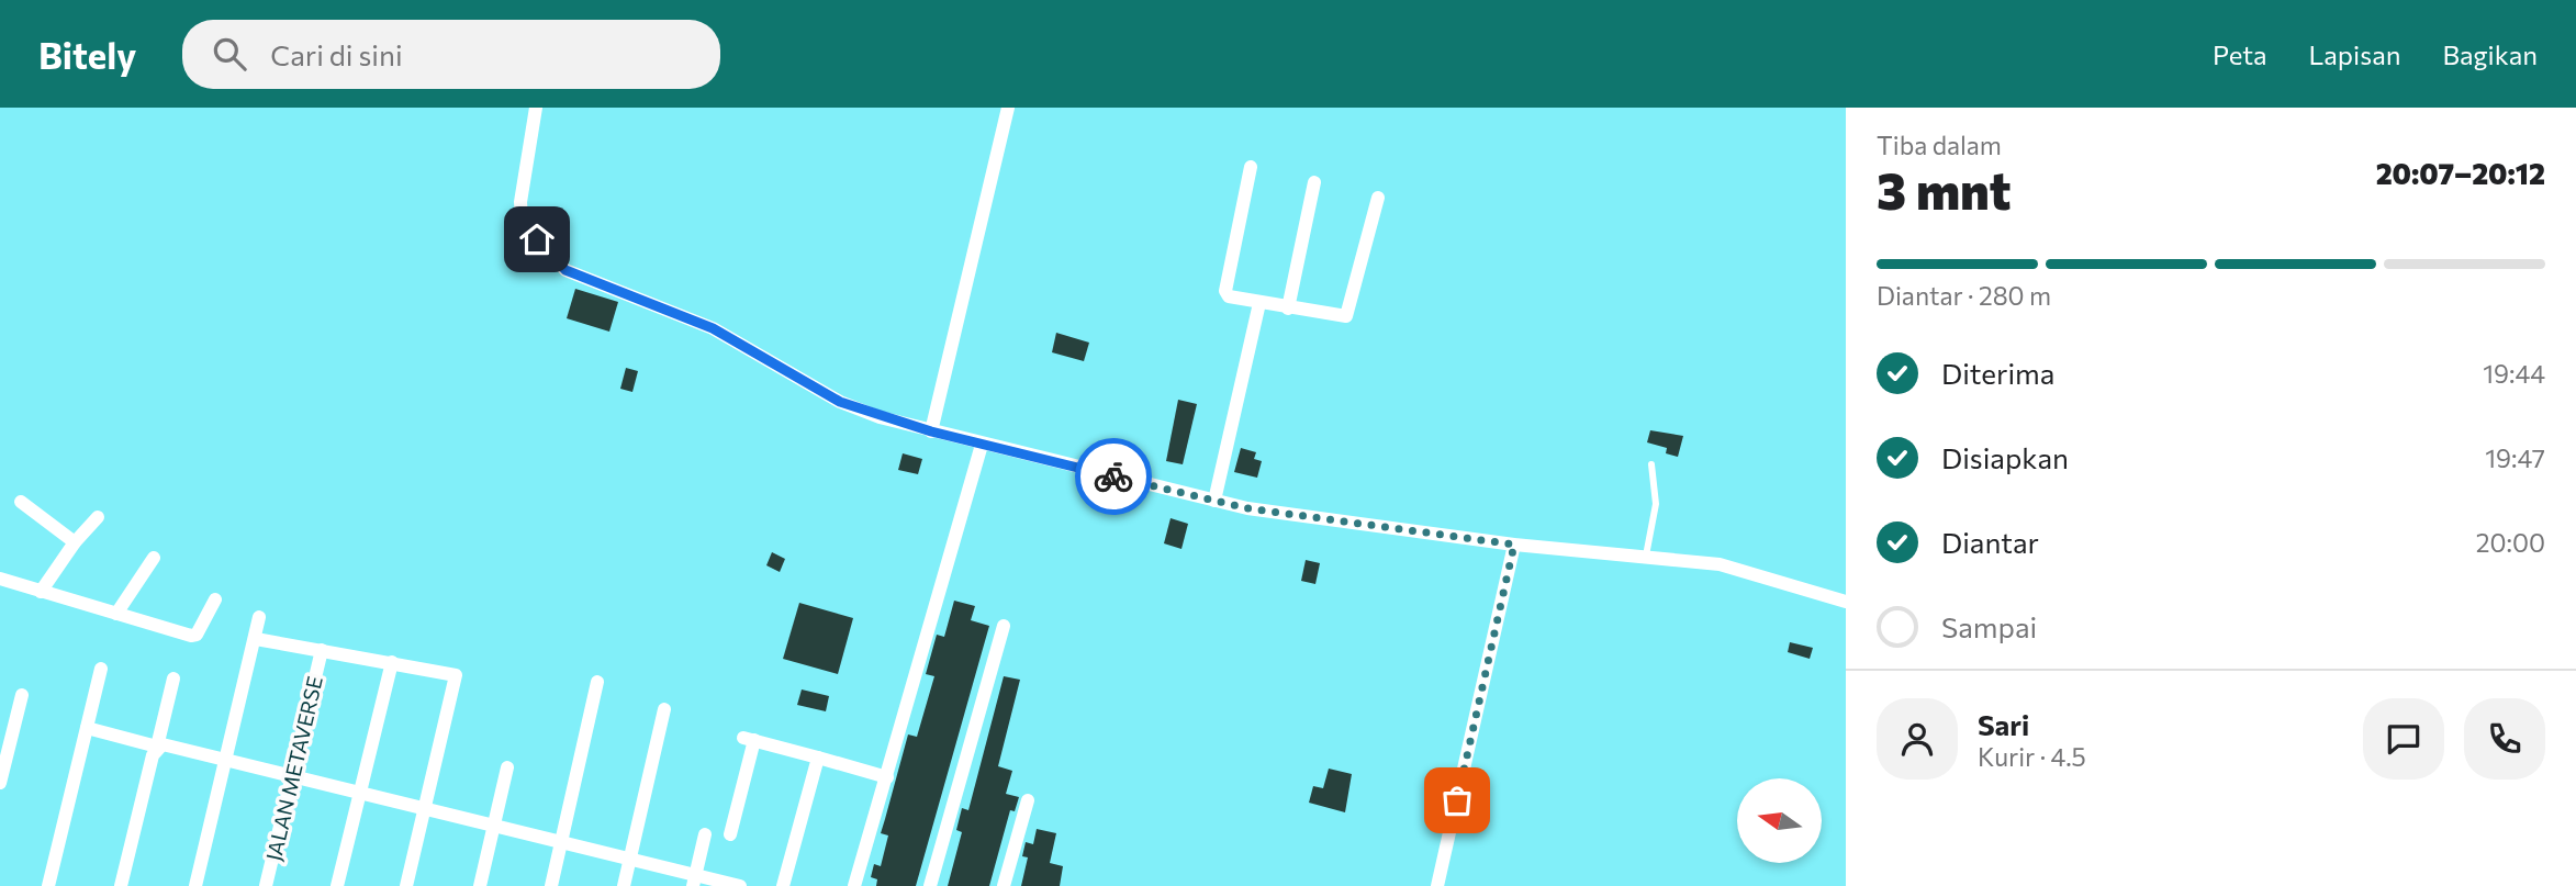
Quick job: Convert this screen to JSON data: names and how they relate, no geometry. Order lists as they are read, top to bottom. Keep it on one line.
{"streets":{"street":["JALAN METAVERSE"]},"north":"left","page":{"header":"Bitely","search":"Cari di sini","nav":["Peta","Lapisan","Bagikan"],"heading":["3 mnt","Tiba dalam","20:07–20:12"],"panel":["Sari","Kurir · 4.5"],"bar":"Diantar · 280 m","list":[["Diterima","19:44"],["Disiapkan","19:47"],["Diantar","20:00"],"Sampai"]}}
